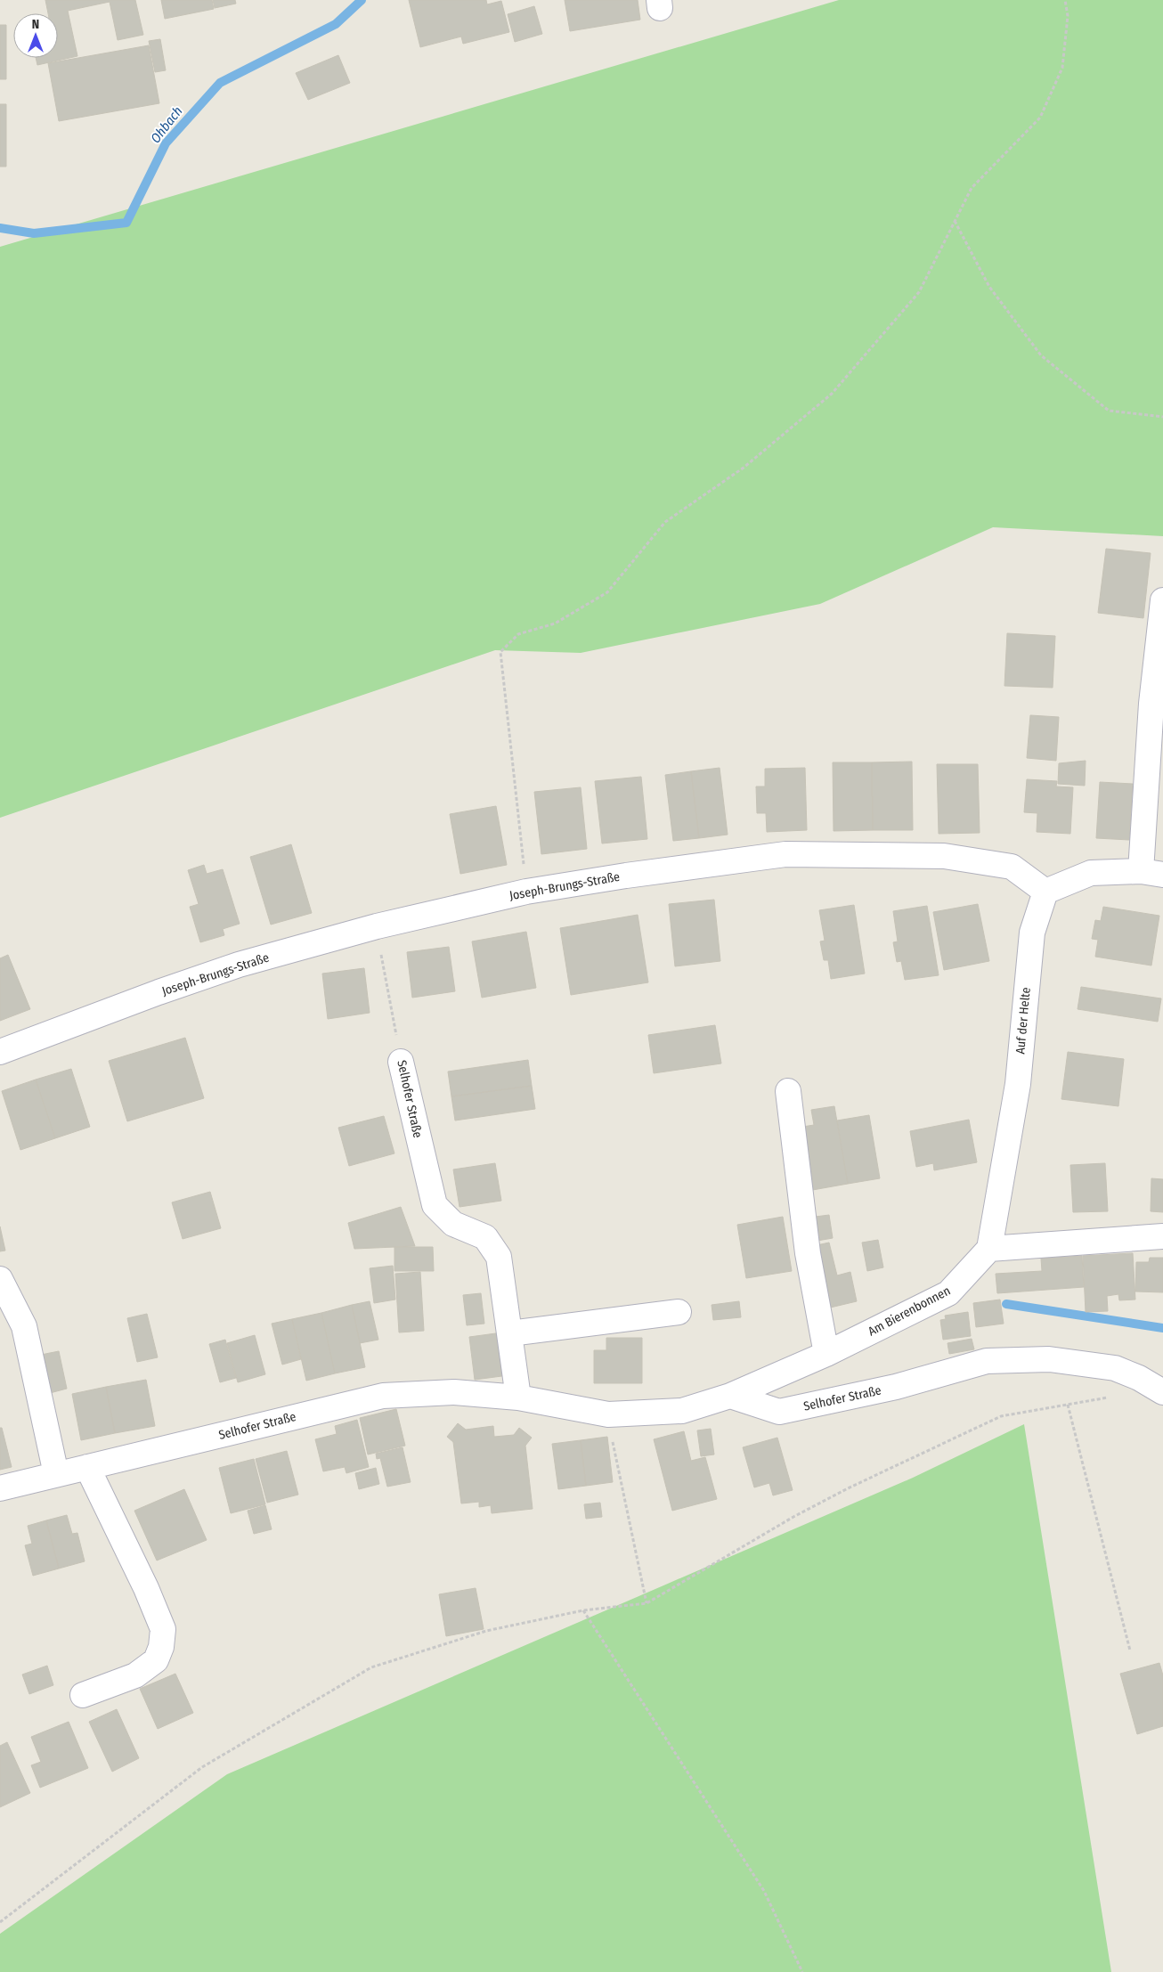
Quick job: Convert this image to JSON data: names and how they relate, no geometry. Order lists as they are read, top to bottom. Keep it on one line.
{"streets":{"street":["Joseph-Brungs-Straße","Auf der Helte","Selhofer Straße","Am Bierenbonnen"]},"crossings":[["Joseph-Brungs-Straße","Auf der Helte"],["Joseph-Brungs-Straße","Selhofer Straße"],["Auf der Helte","Am Bierenbonnen"],["Selhofer Straße","Am Bierenbonnen"]],"water":["Ohbach"],"north":"top"}
